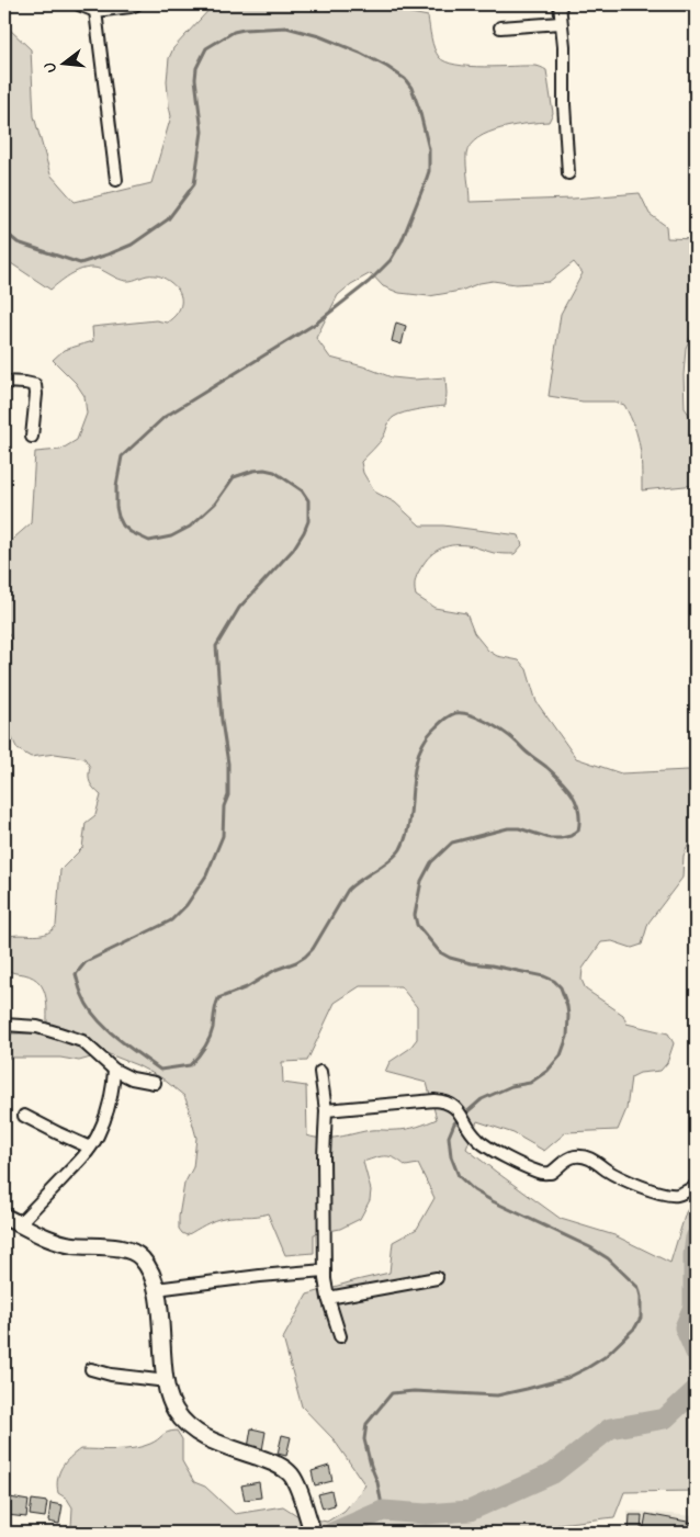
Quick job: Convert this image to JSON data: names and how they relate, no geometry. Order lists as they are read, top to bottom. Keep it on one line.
{"north":"left"}
